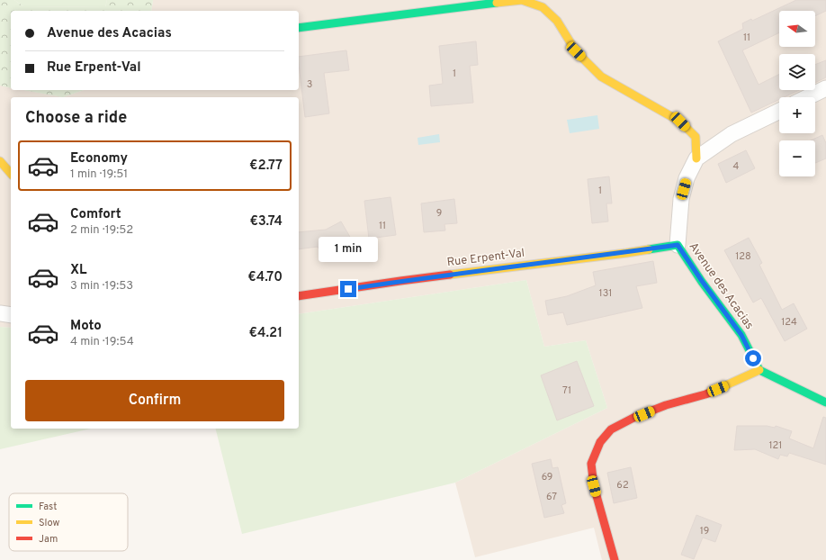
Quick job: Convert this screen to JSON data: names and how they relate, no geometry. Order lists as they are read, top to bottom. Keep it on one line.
{"streets":{"street":["Rue Erpent-Val","Avenue des Acacias"]},"crossings":[["Rue Erpent-Val","Avenue des Acacias"]],"house_numbers":["11","1","3","4","1","9","11","128","131","124","71","121","69","62","67","19"],"legend":["Fast","Slow","Jam"],"north":"left","page":{"map_buttons":["+","−"],"banner":["Avenue des Acacias","Rue Erpent-Val"],"heading":"Choose a ride","list":[{"name":"Economy","note":"1 min · 19:51","value":"€2.77"},{"name":"Comfort","note":"2 min · 19:52","value":"€3.74"},{"name":"XL","note":"3 min · 19:53","value":"€4.70"},{"name":"Moto","note":"4 min · 19:54","value":"€4.21"}],"bubble":"1 min","buttons":"Confirm"}}
